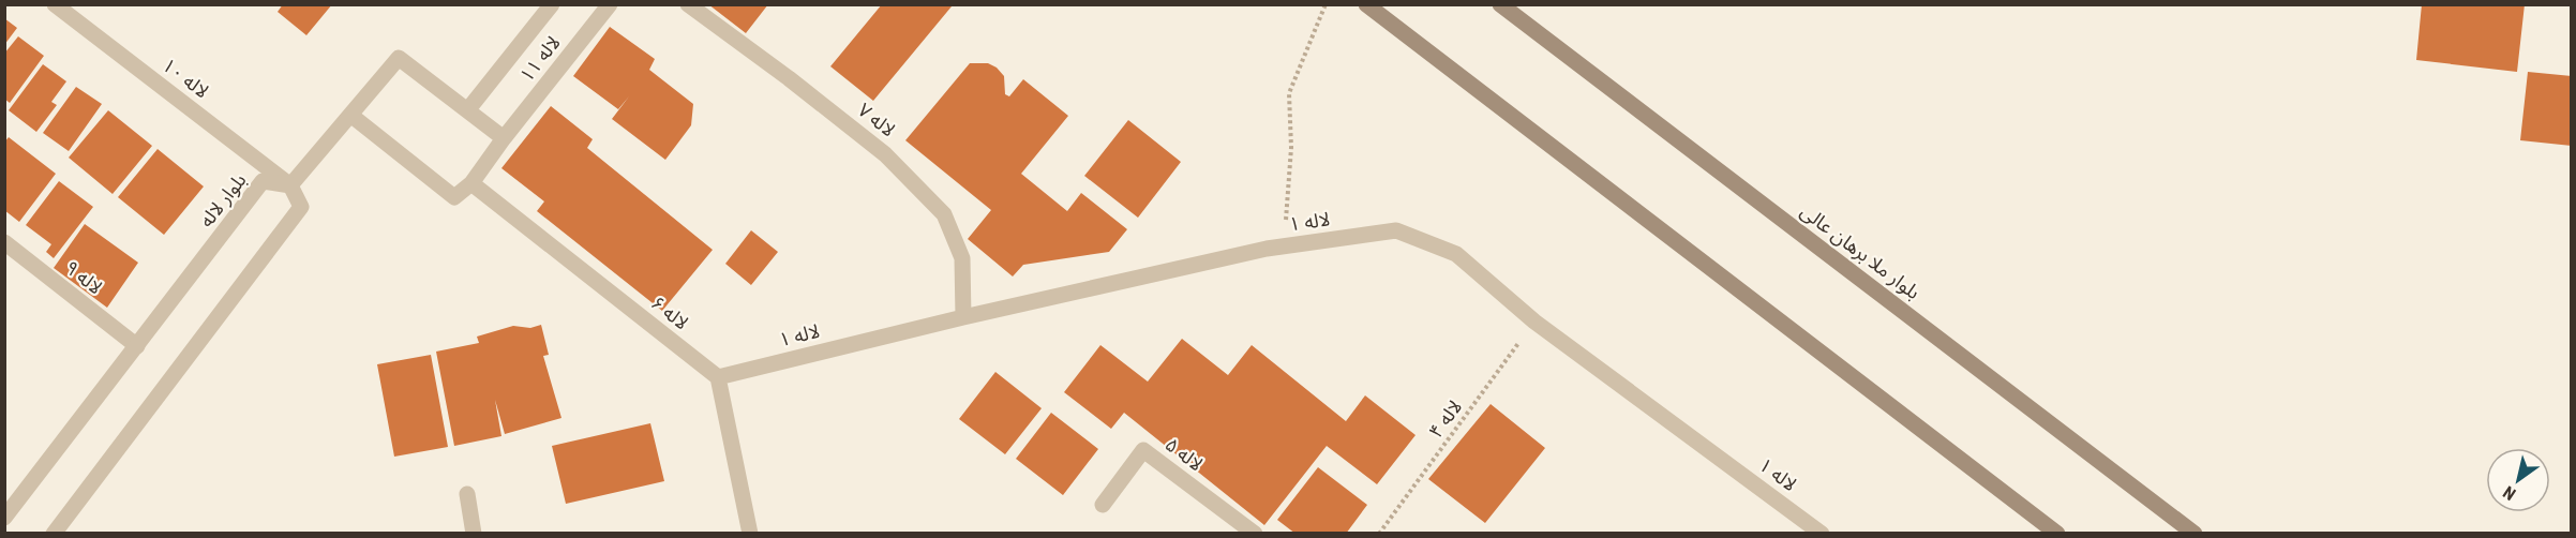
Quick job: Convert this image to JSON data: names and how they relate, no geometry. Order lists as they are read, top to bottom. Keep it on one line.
{"streets":{"main road":["بلوار ملا برهان عالی"],"street":["لاله ۱۱","لاله ۱۰","لاله ۷","بلوار لاله","لاله ۱","لاله ۹","لاله ۶","لاله ۵"],"path":["لاله ۴"]},"crossings":[["لاله ۱۱","لاله ۶"],["لاله ۱۰","بلوار لاله"],["لاله ۷","لاله ۱"],["بلوار لاله","لاله ۹"],["لاله ۱","لاله ۶"],["لاله ۱","لاله ۴"]],"north":"bottom left"}
